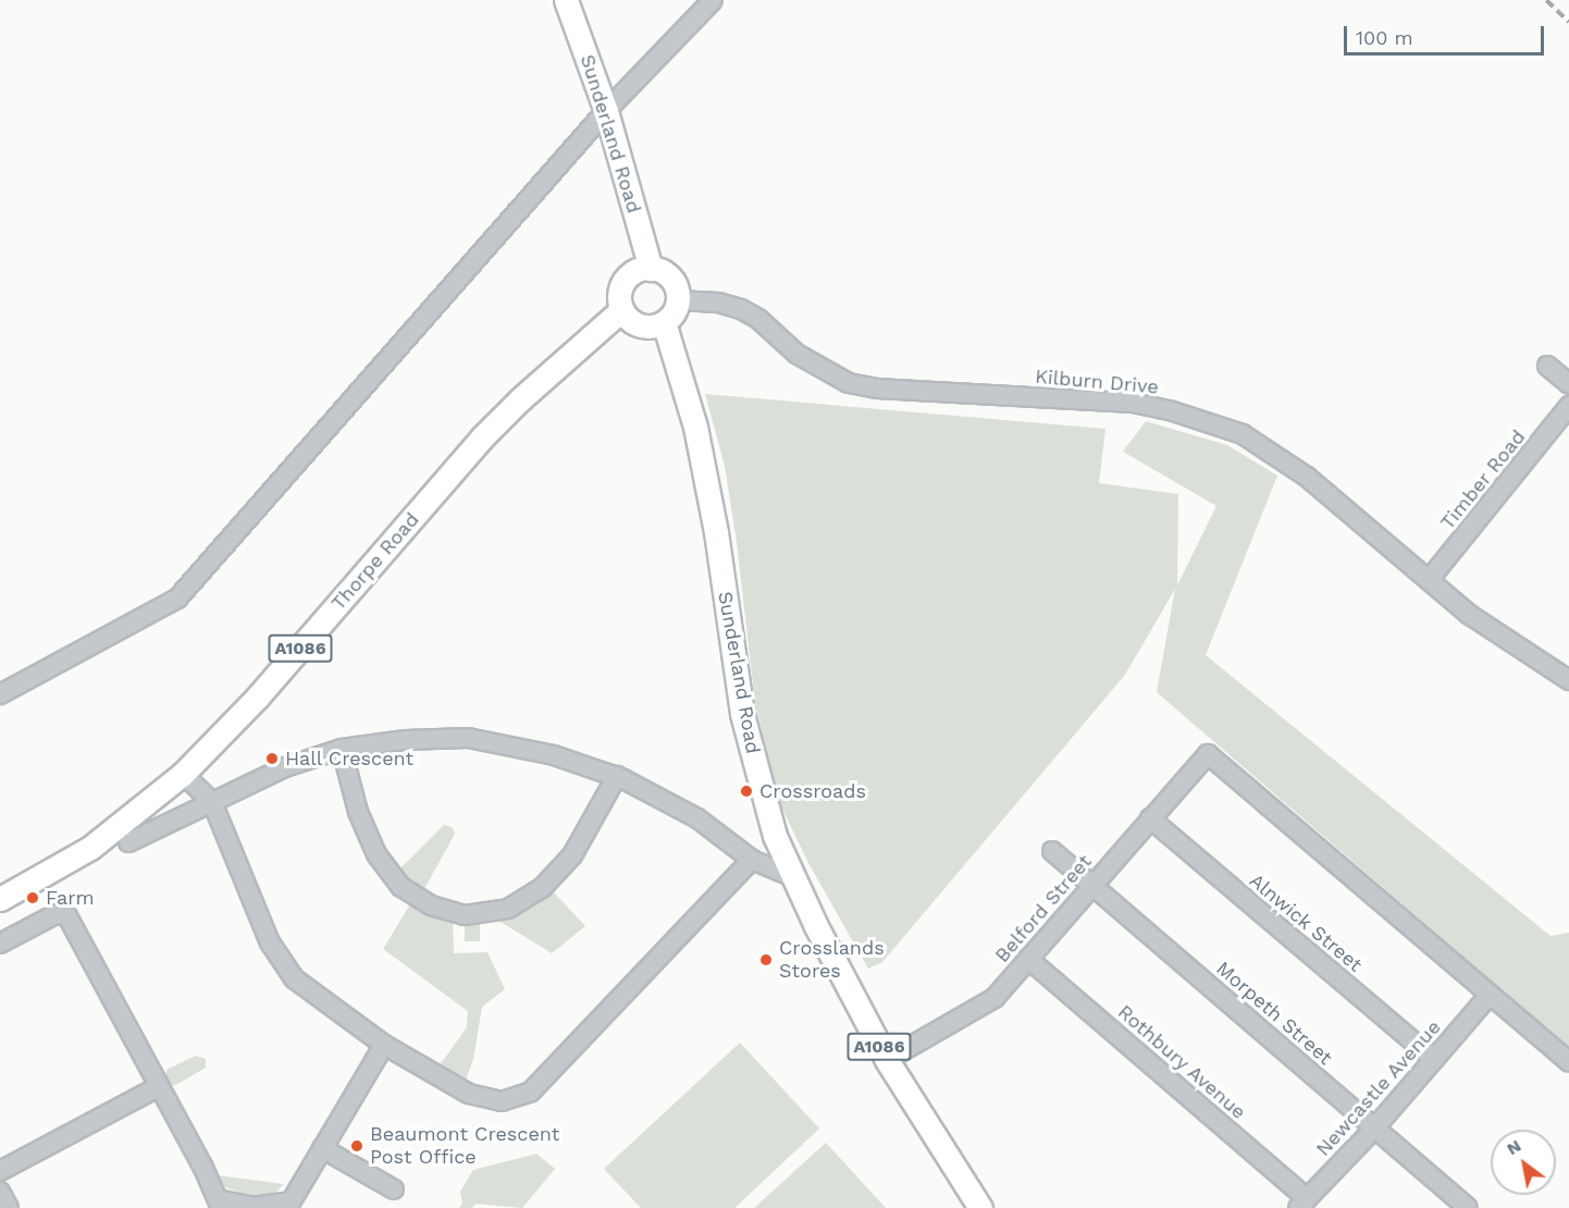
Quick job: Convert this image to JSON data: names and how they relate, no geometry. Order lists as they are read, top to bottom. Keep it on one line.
{"streets":{"main road":["Sunderland Road","Thorpe Road","A1086"],"street":["Kilburn Drive","Timber Road","Belford Street","Alnwick Street","Morpeth Street","Rothbury Avenue","Newcastle Avenue"]},"crossings":[["Sunderland Road","Kilburn Drive"],["Sunderland Road","Thorpe Road"],["Sunderland Road","Belford Street"],["Kilburn Drive","Timber Road"],["Kilburn Drive","Thorpe Road"],["Belford Street","Alnwick Street"],["Belford Street","Morpeth Street"],["Belford Street","Rothbury Avenue"],["Belford Street","Newcastle Avenue"],["Alnwick Street","Newcastle Avenue"],["Morpeth Street","Newcastle Avenue"],["Rothbury Avenue","Newcastle Avenue"]],"places":["Hall Crescent","Crossroads","Farm","Crosslands Stores","Beaumont Crescent Post Office"],"scale_bar":"100 m","north":"top left"}
